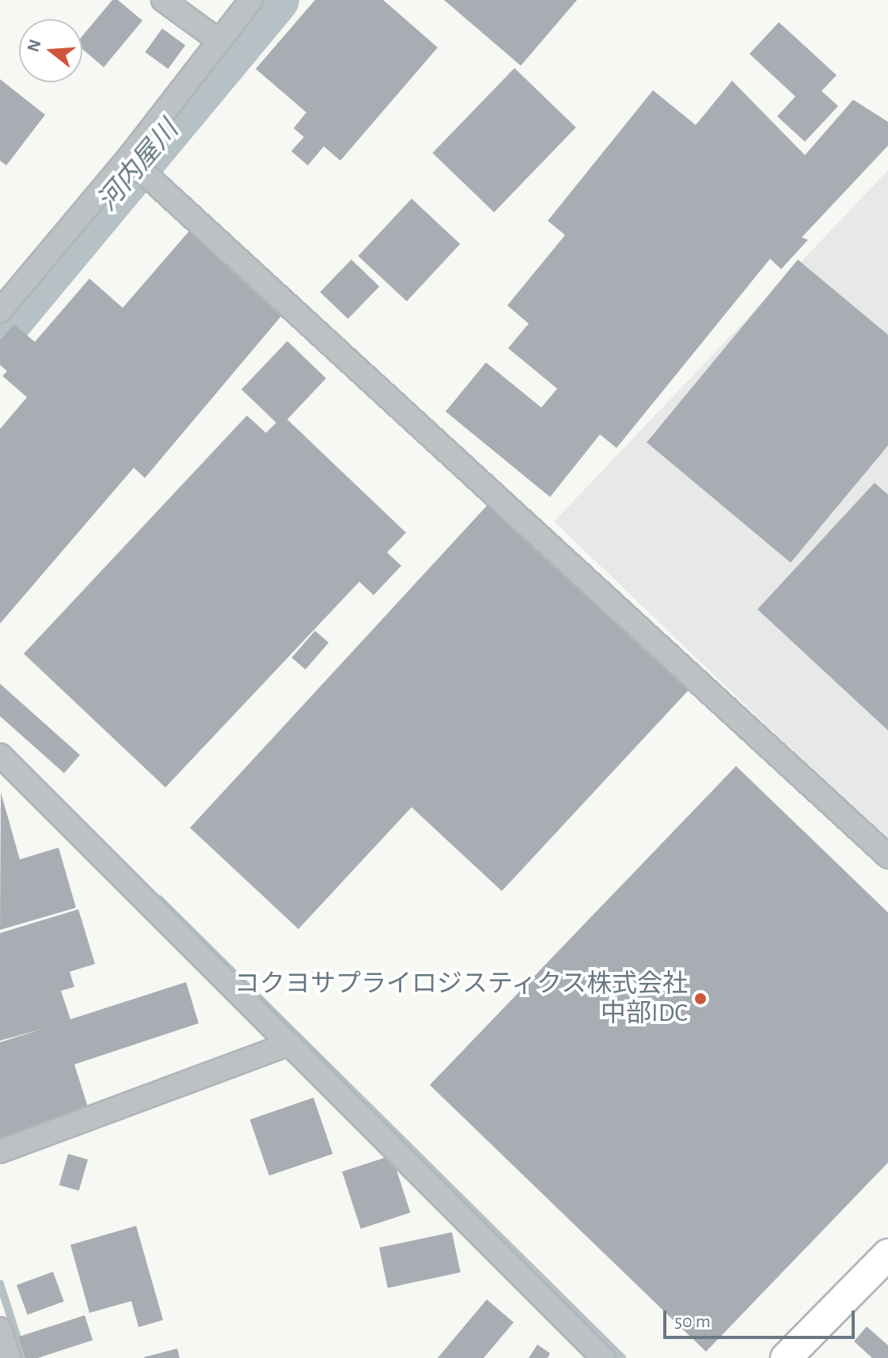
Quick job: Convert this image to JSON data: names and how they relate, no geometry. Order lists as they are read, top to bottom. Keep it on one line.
{"water":["河内屋川"],"places":["コクヨサプライロジスティクス株式会社 中部IDC"],"scale_bar":"50 m","north":"left"}
